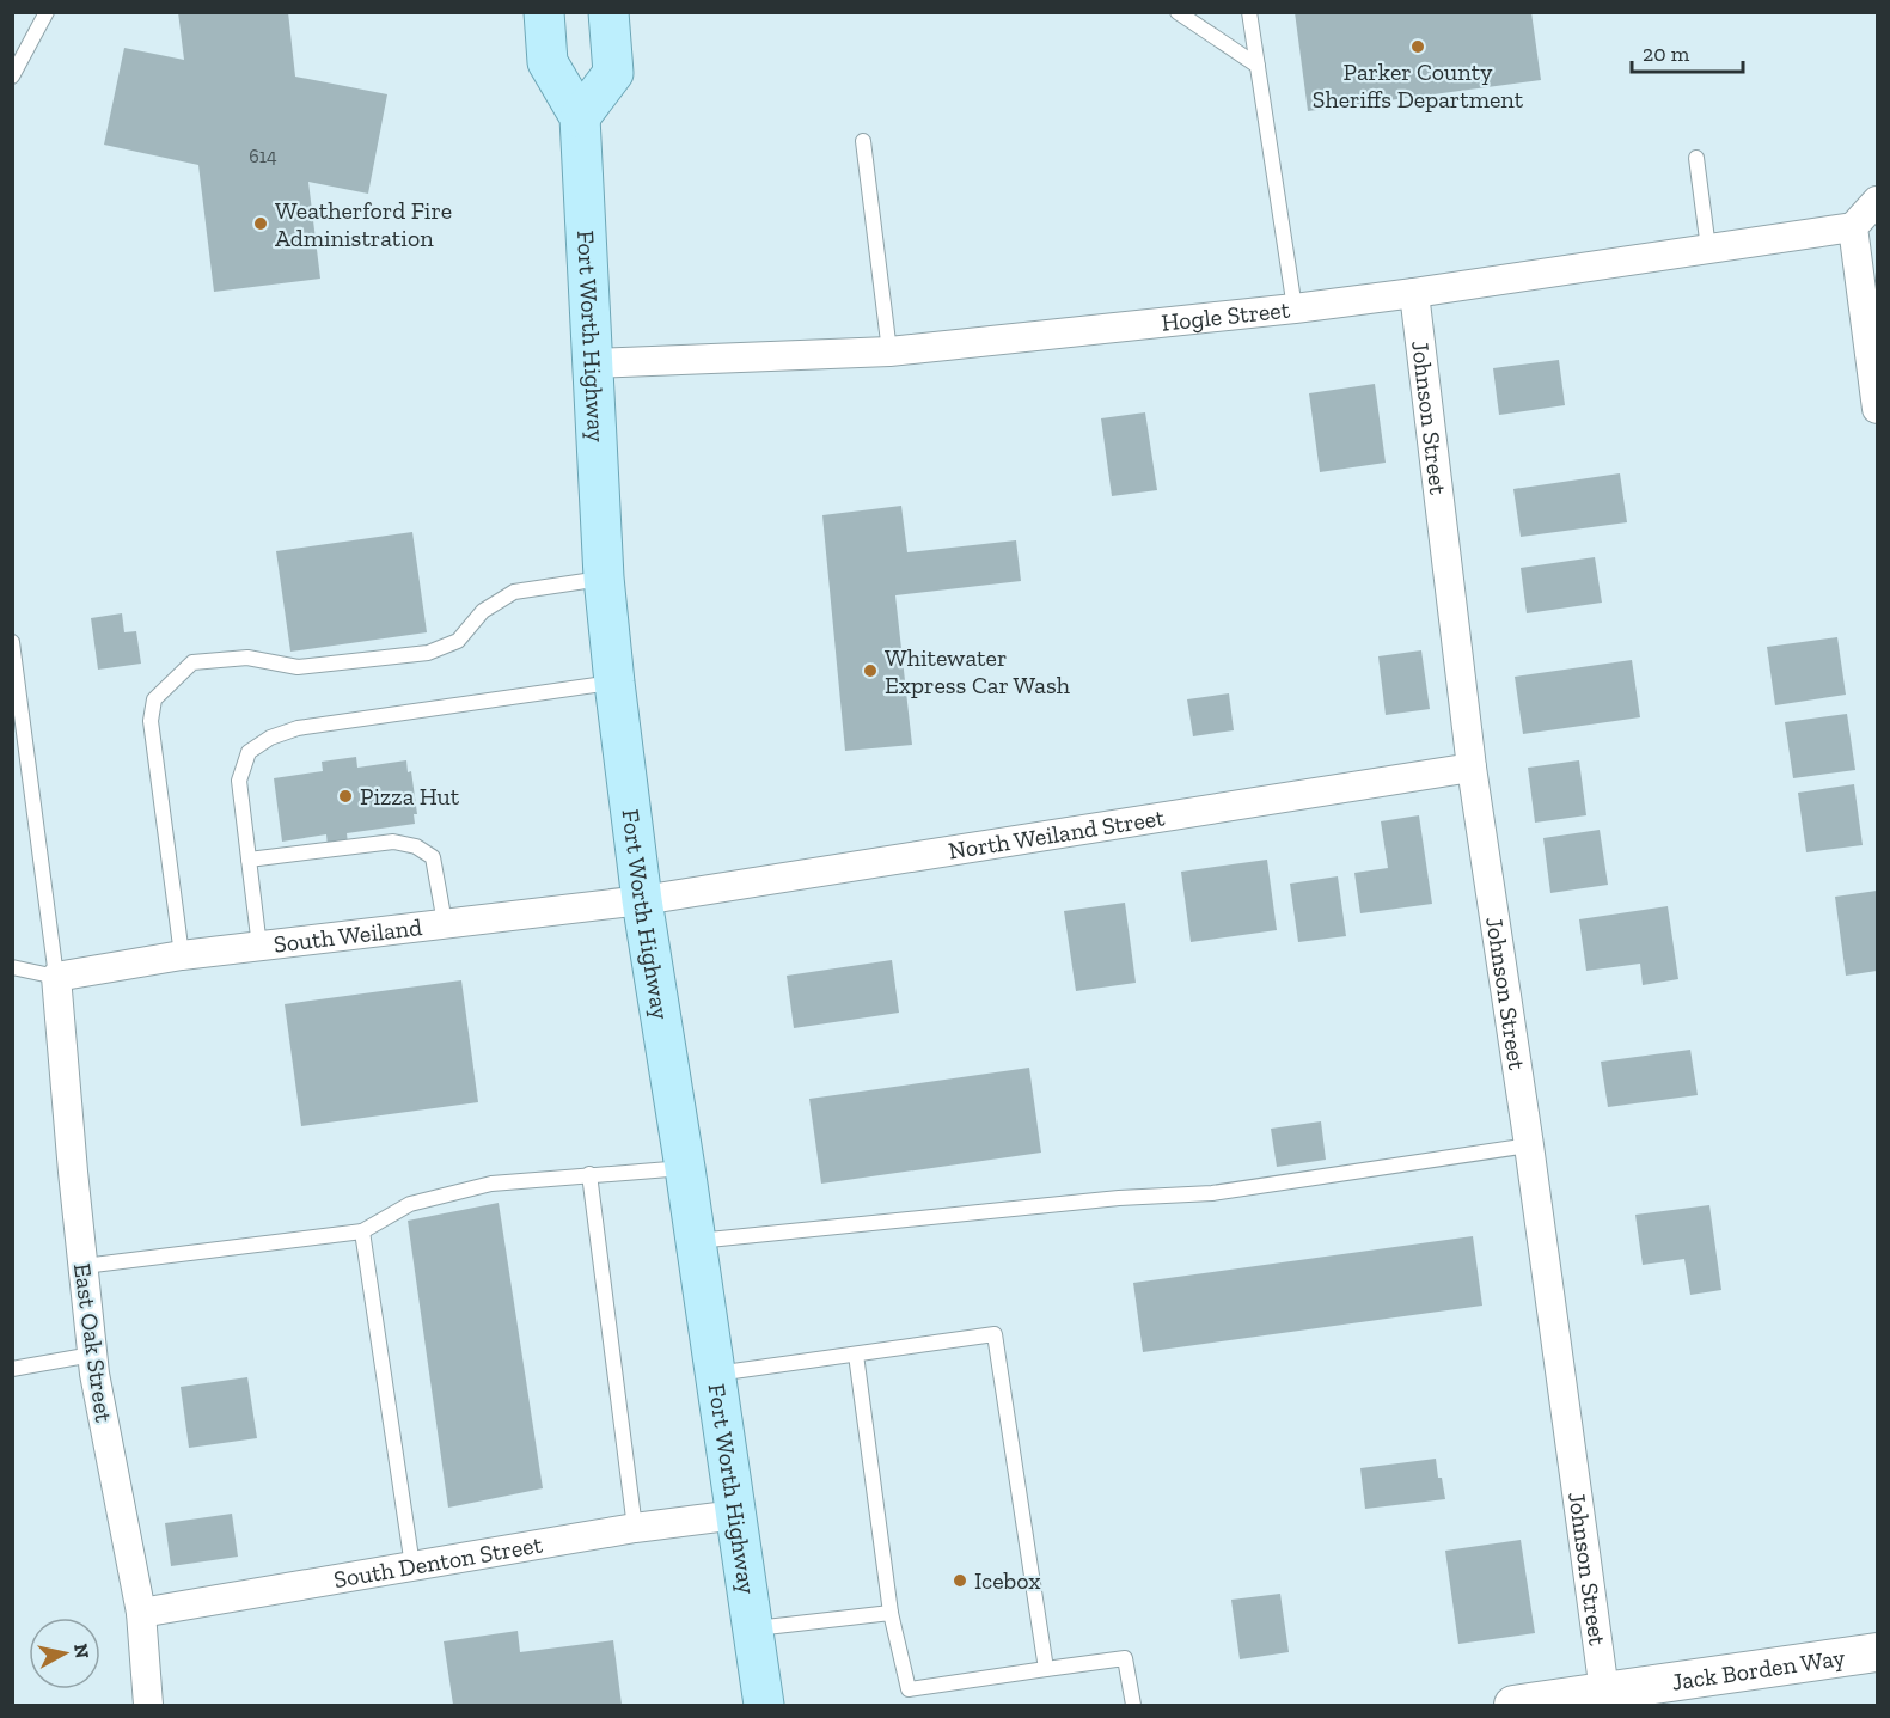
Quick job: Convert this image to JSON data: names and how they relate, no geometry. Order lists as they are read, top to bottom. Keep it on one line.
{"streets":{"main road":["Fort Worth Highway"],"street":["Hogle Street","Johnson Street","North Weiland Street","South Weiland","East Oak Street","South Denton Street","Jack Borden Way"]},"crossings":[["Hogle Street","Fort Worth Highway"],["Hogle Street","Johnson Street"],["Fort Worth Highway","North Weiland Street"],["Fort Worth Highway","South Weiland"],["Fort Worth Highway","South Denton Street"],["Johnson Street","North Weiland Street"],["Johnson Street","Jack Borden Way"],["North Weiland Street","South Weiland"],["South Weiland","East Oak Street"],["East Oak Street","South Denton Street"]],"places":["Parker County Sheriffs Department","Weatherford Fire Administration","Whitewater Express Car Wash","Pizza Hut","Icebox"],"house_numbers":["614"],"scale_bar":"20 m","north":"right"}
